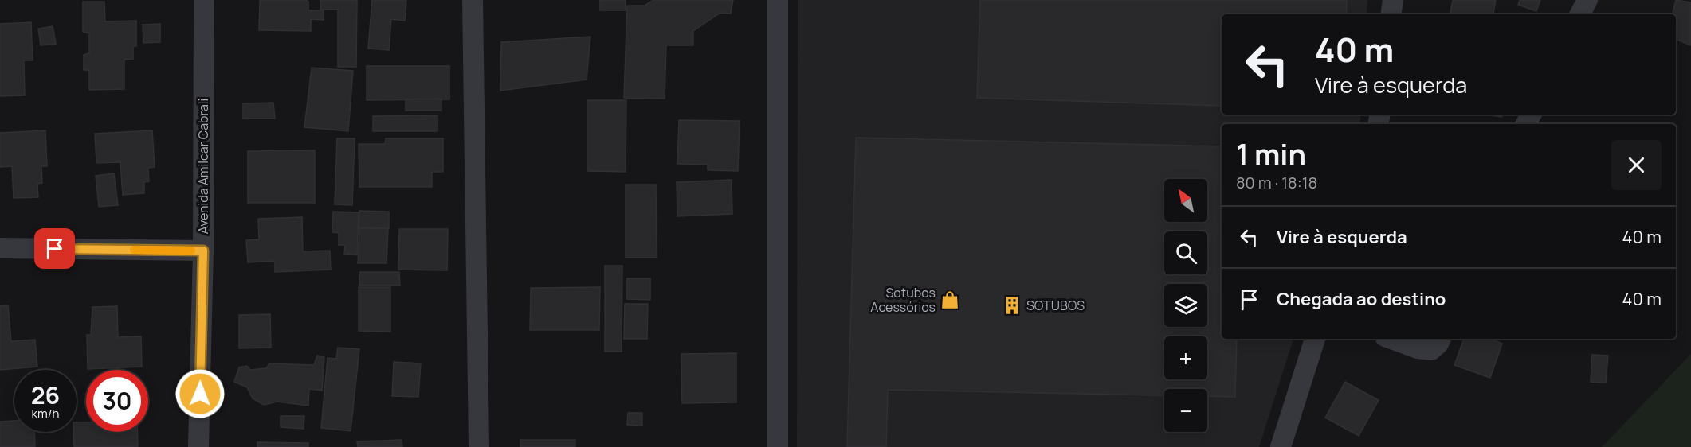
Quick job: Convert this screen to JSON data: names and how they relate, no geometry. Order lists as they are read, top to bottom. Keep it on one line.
{"streets":{"street":["Avenida Amilcar Cabrali"]},"places":{"shop":["Sotubos Acessórios"],"building":["SOTUBOS"]},"north":"top left","page":{"turn":["40 m","Vire à esquerda"],"heading":["1 min","80 m · 18:18"],"map_buttons":["+","−"],"list":[{"name":"Vire à esquerda","value":"40 m"},{"name":"Chegada ao destino","value":"40 m"}],"speed":"26 km/h","limit":"30"}}
